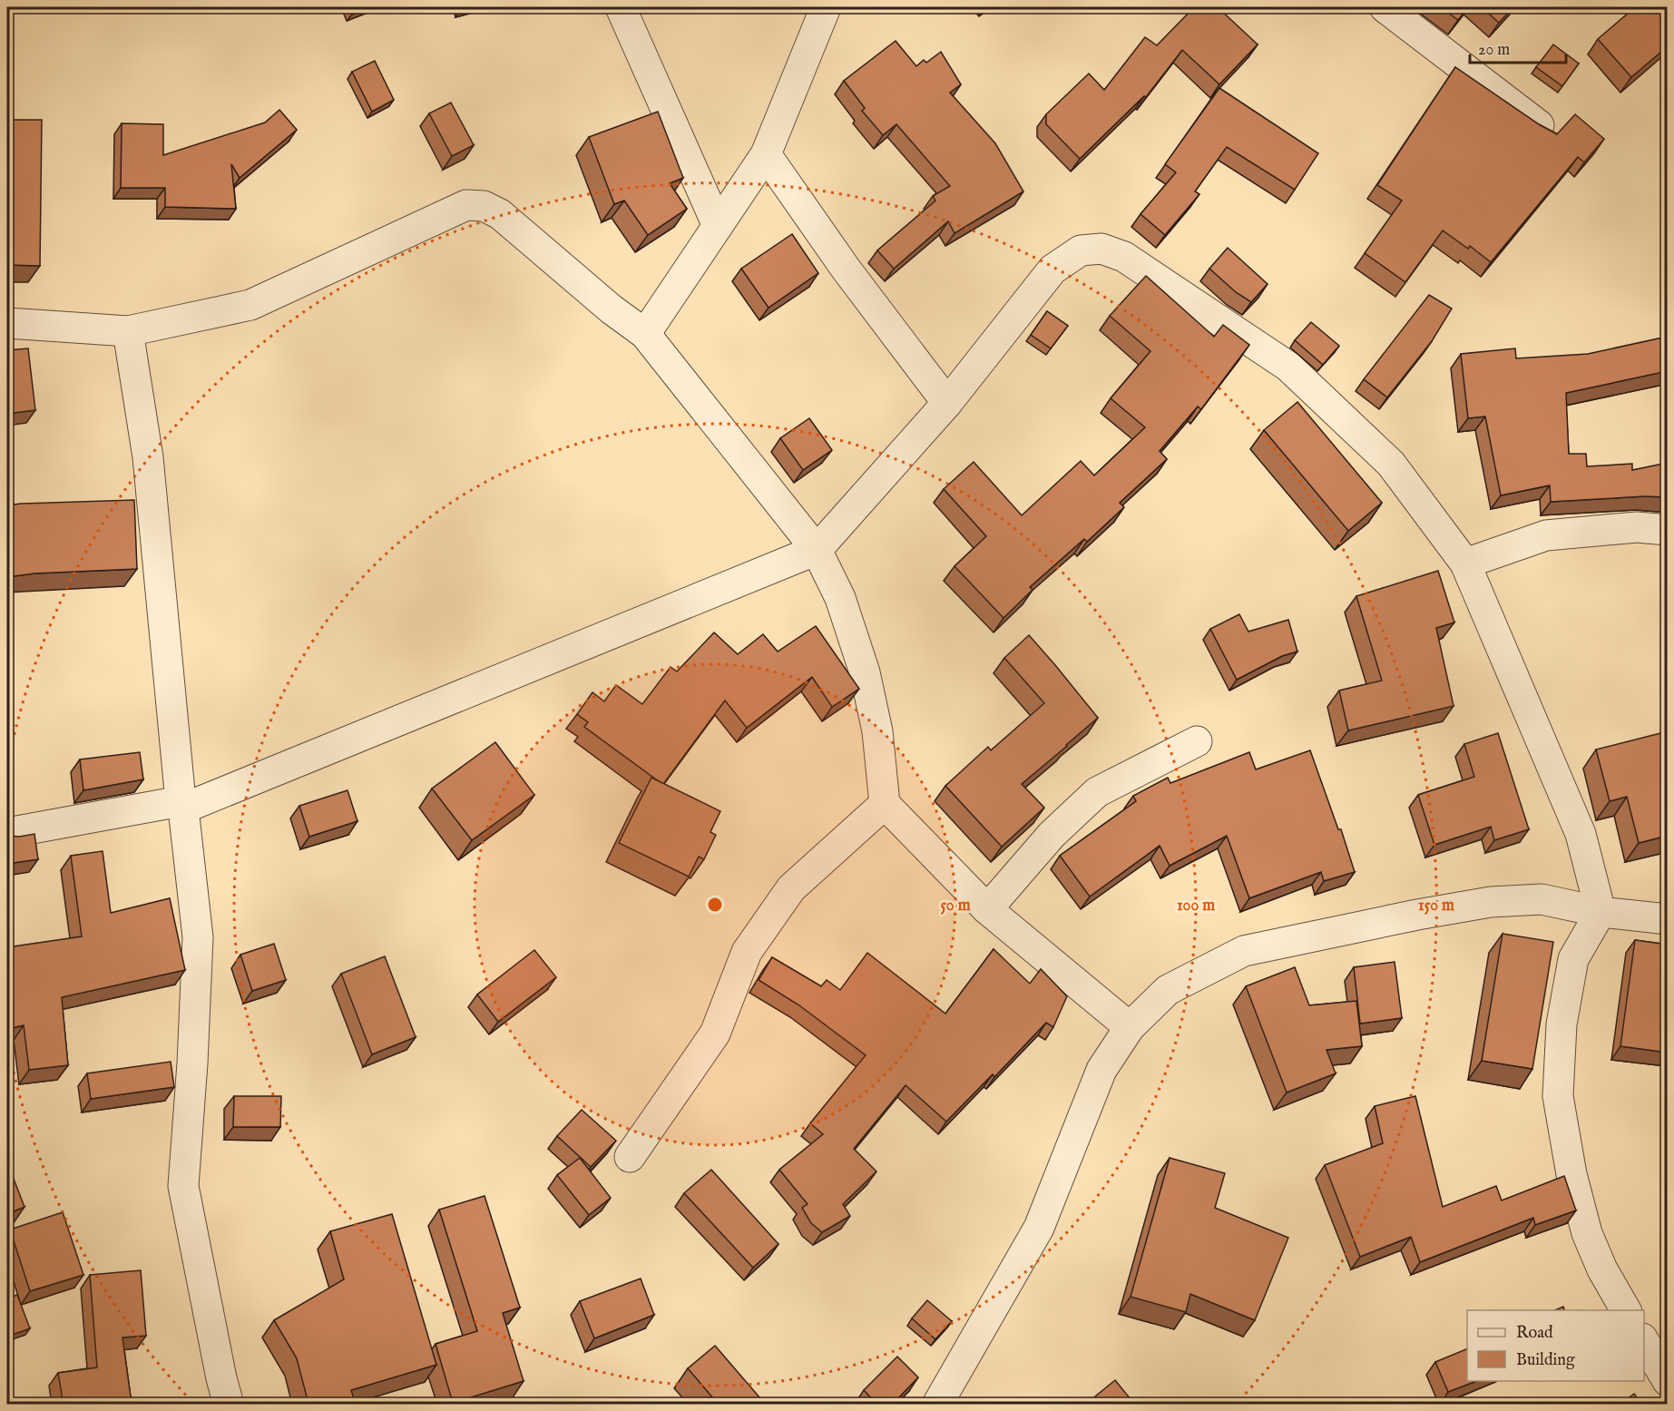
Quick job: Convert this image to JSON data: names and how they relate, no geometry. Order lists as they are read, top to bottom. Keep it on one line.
{"legend":["Road","Building"],"scale_bar":"20 m","rings":["50 m","100 m","150 m"]}
